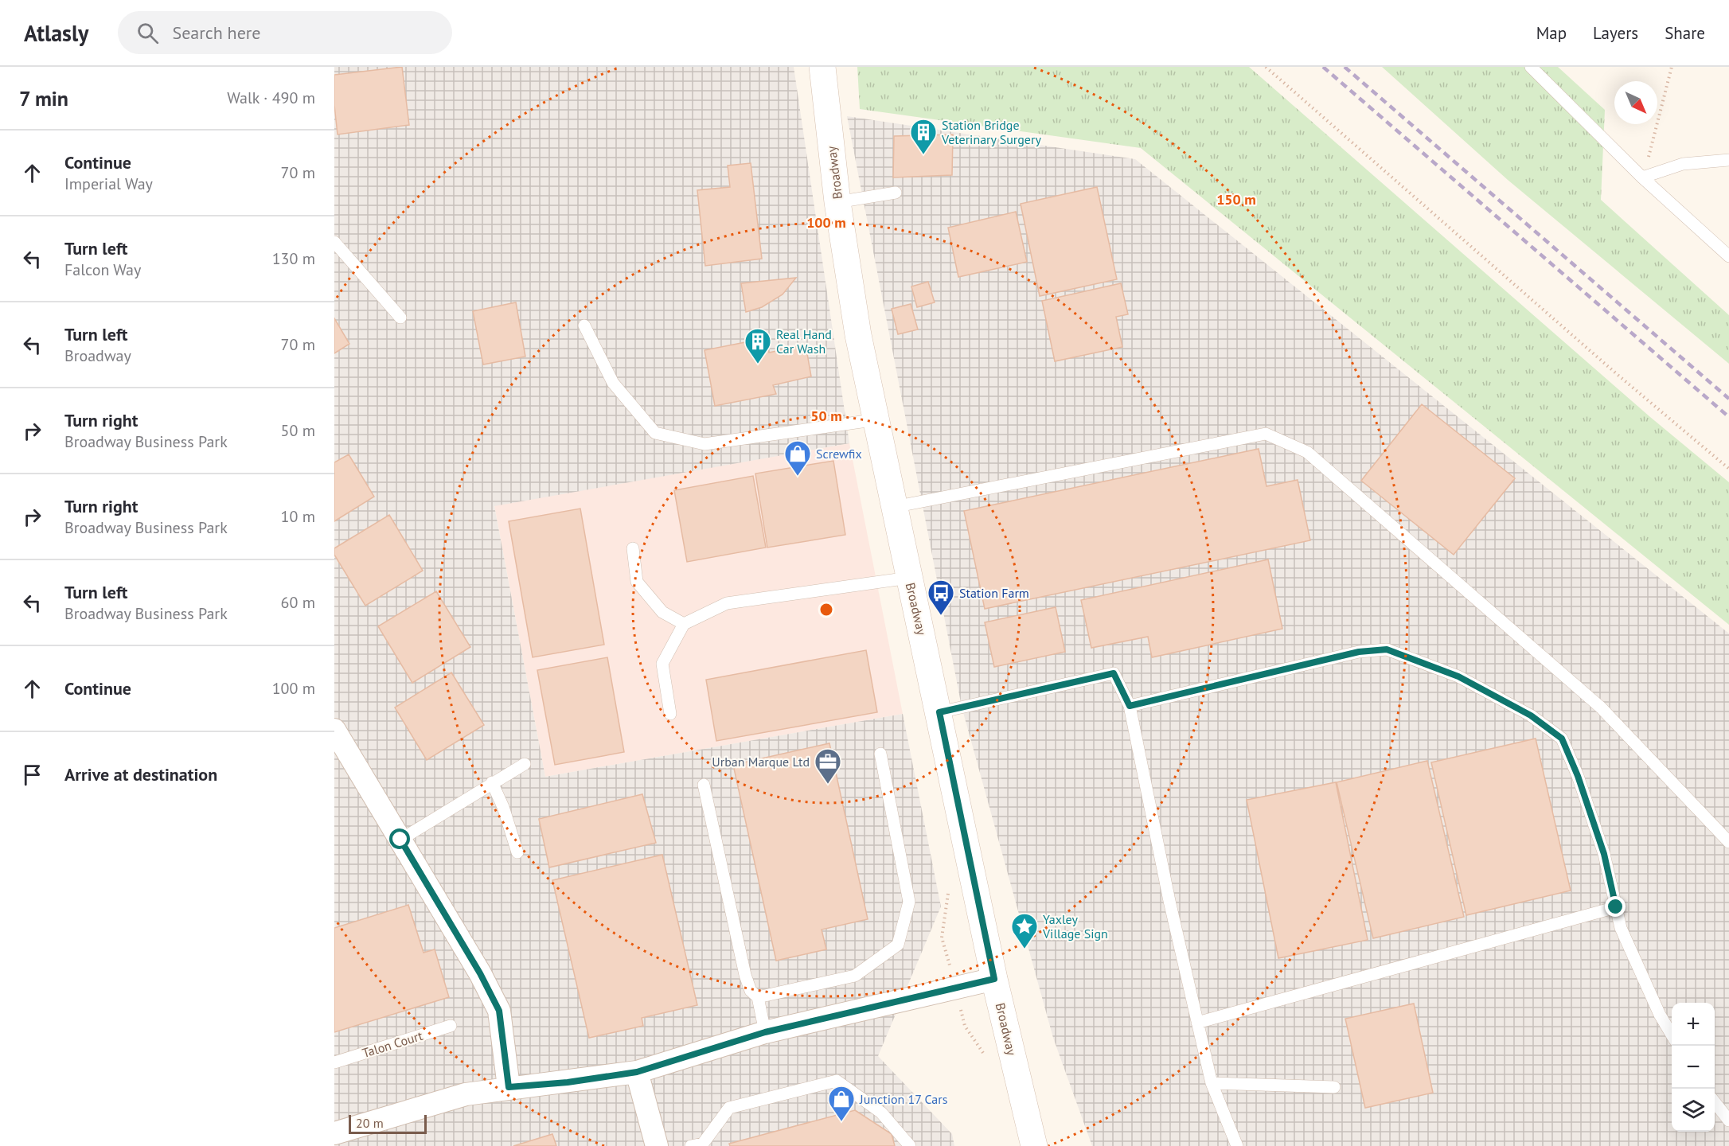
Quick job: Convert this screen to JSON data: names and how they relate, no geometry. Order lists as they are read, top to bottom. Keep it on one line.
{"streets":{"main road":["Broadway"],"lane":["Talon Court"]},"places":{"building":["Station Bridge Veterinary Surgery","Real Hand Car Wash"],"shop":["Screwfix","Junction 17 Cars"],"bus stop":["Station Farm"],"office":["Urban Marque Ltd"],"place":["Yaxley Village Sign"]},"scale_bar":"20 m","north":"bottom right","page":{"header":"Atlasly","search":"Search here","nav":["Map","Layers","Share"],"heading":["7 min","Walk · 490 m"],"list":[["Continue","Imperial Way","70 m"],["Turn left","Falcon Way","130 m"],["Turn left","Broadway","70 m"],["Turn right","Broadway Business Park","50 m"],["Turn right","Broadway Business Park","10 m"],["Turn left","Broadway Business Park","60 m"],["Continue","100 m"],"Arrive at destination"],"map_buttons":["+","−"],"scale":"20 m"},"rings":["150 m","100 m","50 m"]}
